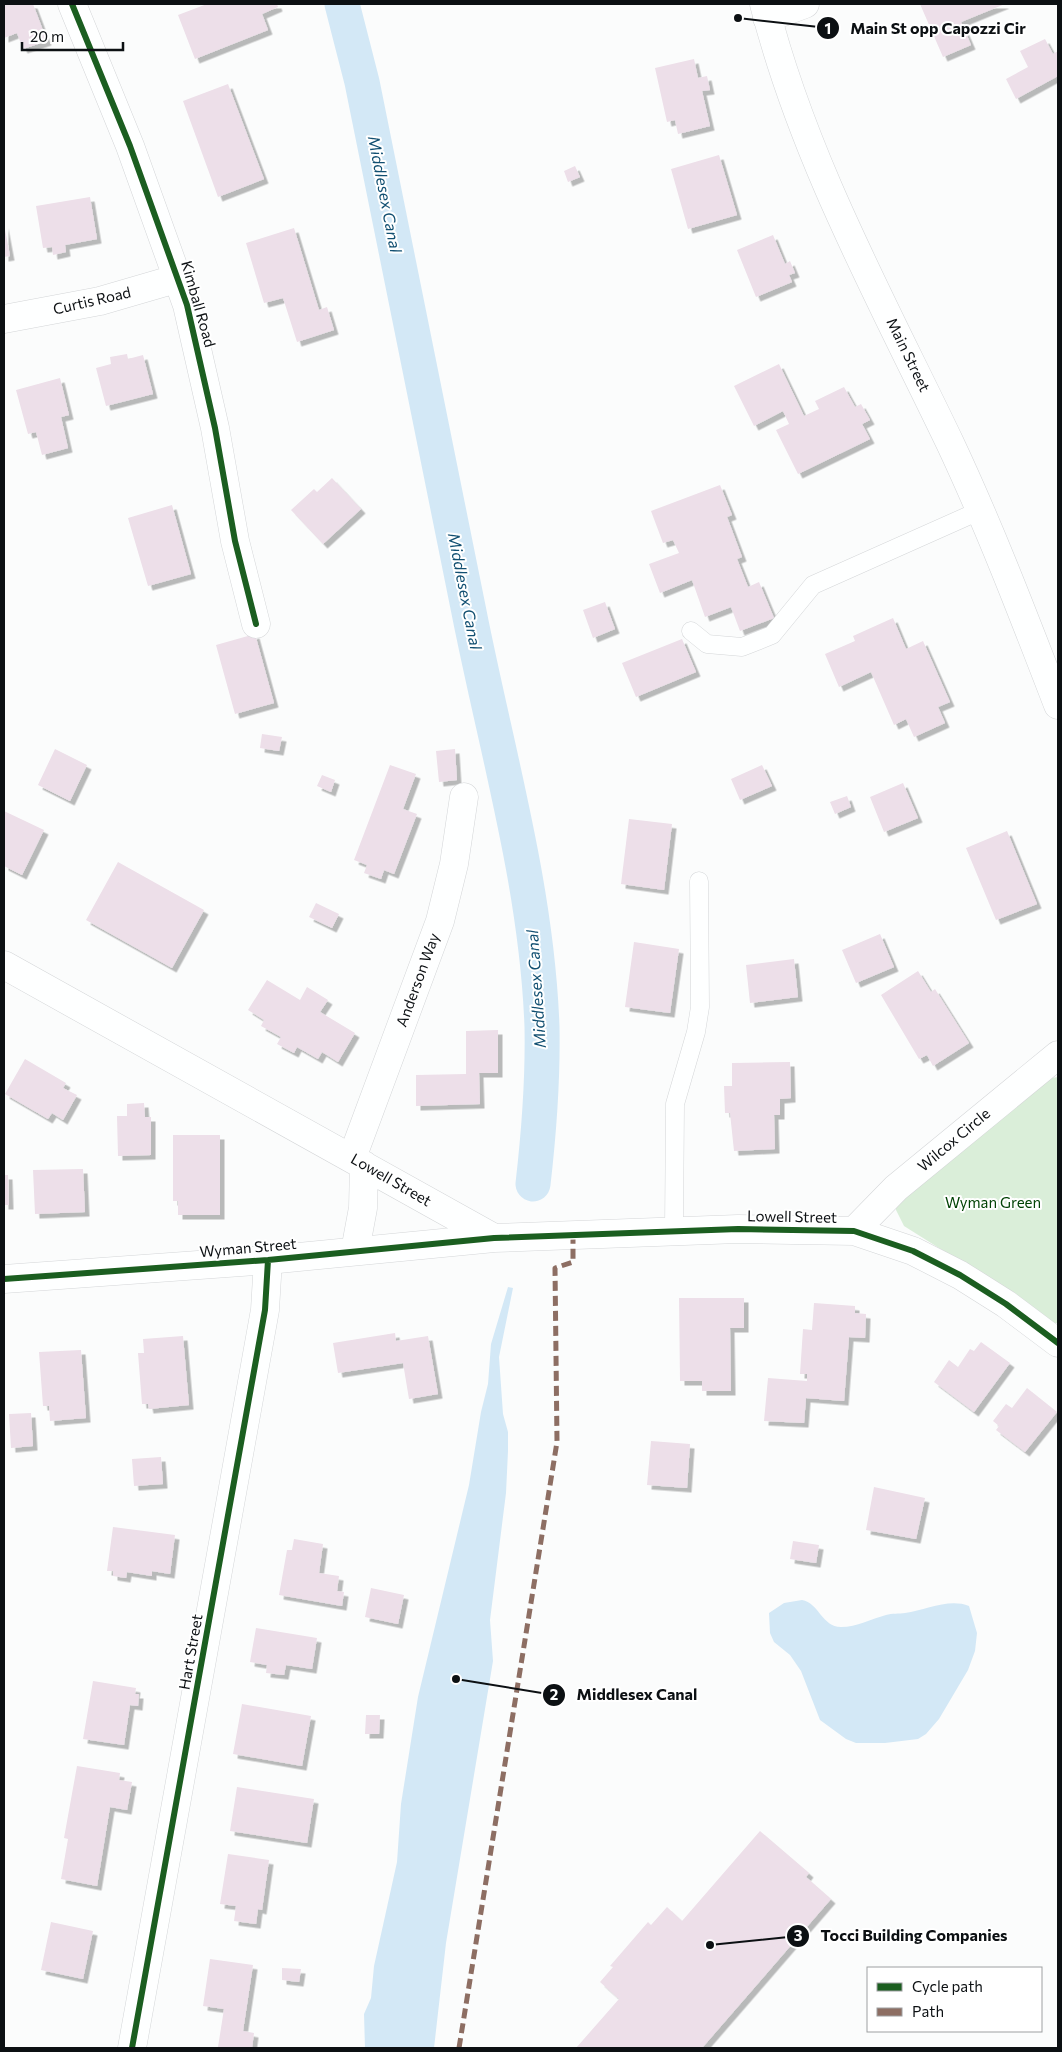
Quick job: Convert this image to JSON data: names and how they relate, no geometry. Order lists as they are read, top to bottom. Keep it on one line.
{"streets":{"street":["Curtis Road","Kimball Road","Main Street","Anderson Way","Wilcox Circle","Lowell Street","Wyman Street","Hart Street"]},"crossings":[["Curtis Road","Kimball Road"],["Anderson Way","Lowell Street"],["Anderson Way","Wyman Street"],["Wilcox Circle","Lowell Street"],["Lowell Street","Wyman Street"],["Wyman Street","Hart Street"]],"water":["Middlesex Canal"],"parks":["Wyman Green"],"places":["Main St opp Capozzi Cir","Middlesex Canal","Tocci Building Companies"],"legend":["Cycle path","Path"],"scale_bar":"20 m"}
